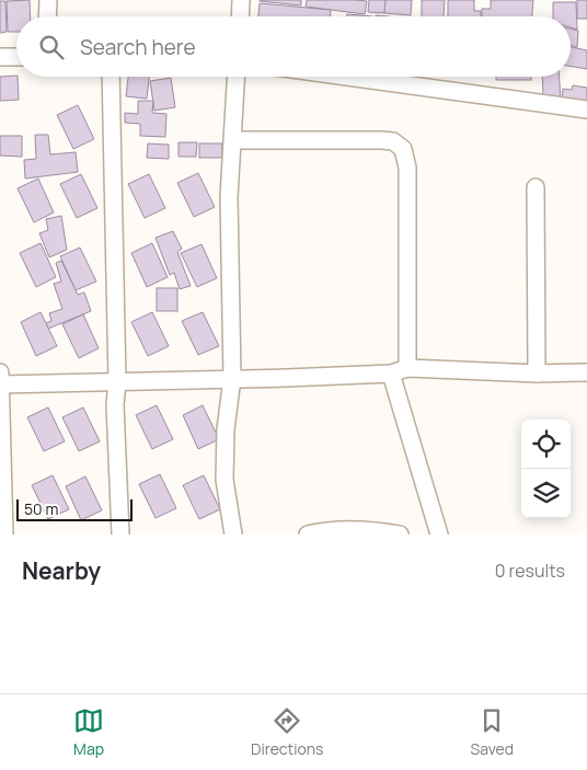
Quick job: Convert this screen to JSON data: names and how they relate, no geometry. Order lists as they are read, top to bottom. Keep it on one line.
{"scale_bar":"50 m","page":{"search":"Search here","scale":"50 m","heading":["Nearby","0 results"],"nav":["Map","Directions","Saved"]}}
